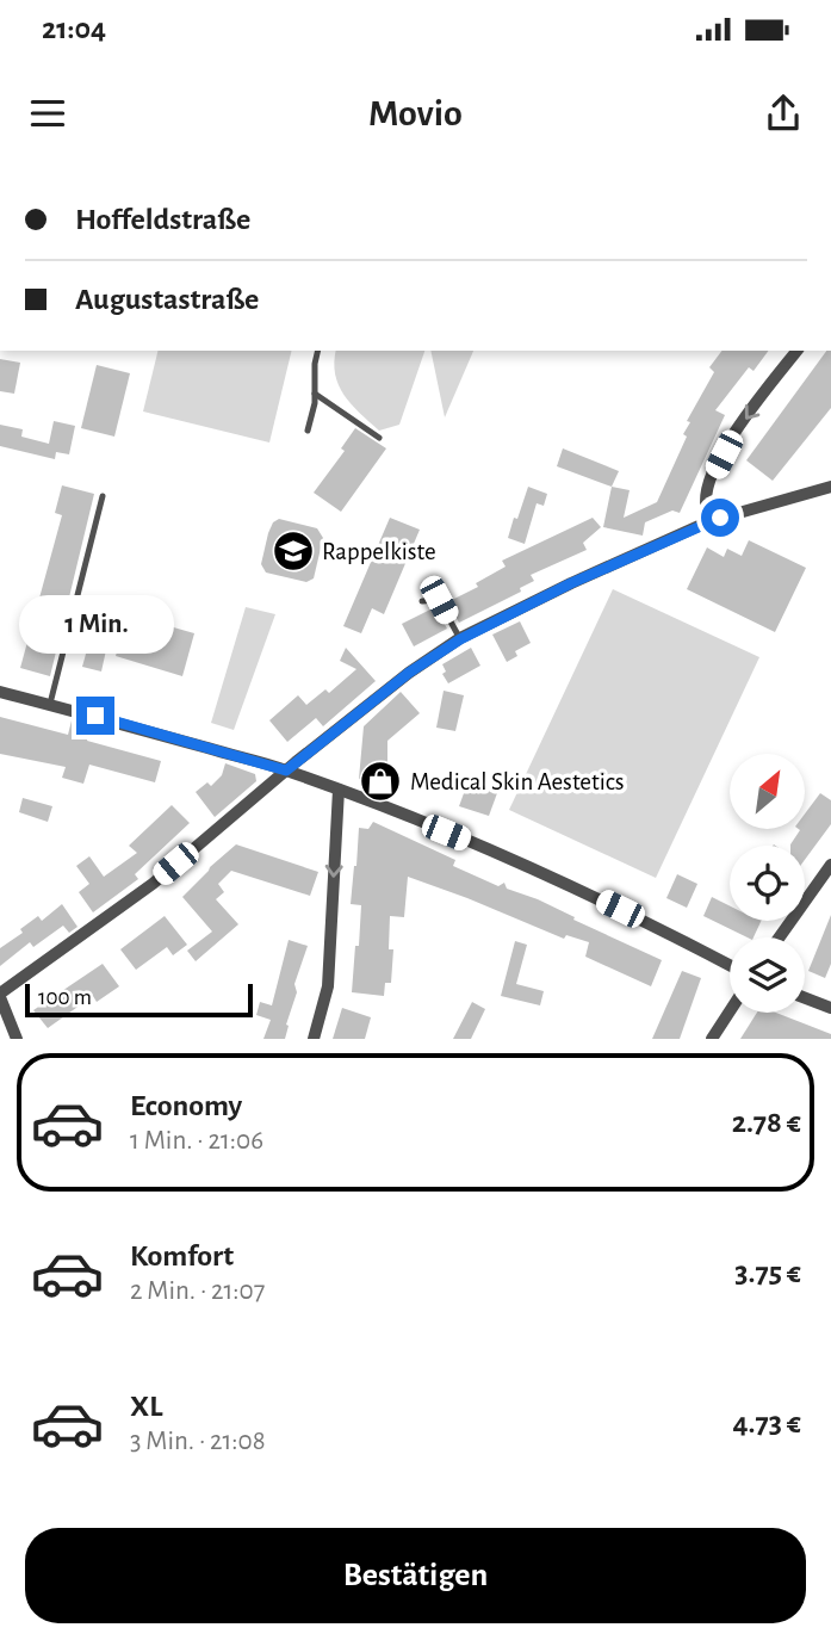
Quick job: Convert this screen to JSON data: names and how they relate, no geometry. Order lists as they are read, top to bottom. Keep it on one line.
{"places":{"school or university":["Rappelkiste"],"shop":["Medical Skin Aestetics"]},"scale_bar":"100 m","north":"top right","page":{"status":"21:04","header":"Movio","banner":["Hoffeldstraße","Augustastraße"],"bubble":"1 Min.","scale":"100 m","list":[{"name":"Economy","note":"1 Min. · 21:06","value":"2.78 €"},{"name":"Komfort","note":"2 Min. · 21:07","value":"3.75 €"},{"name":"XL","note":"3 Min. · 21:08","value":"4.73 €"}],"buttons":"Bestätigen"}}
